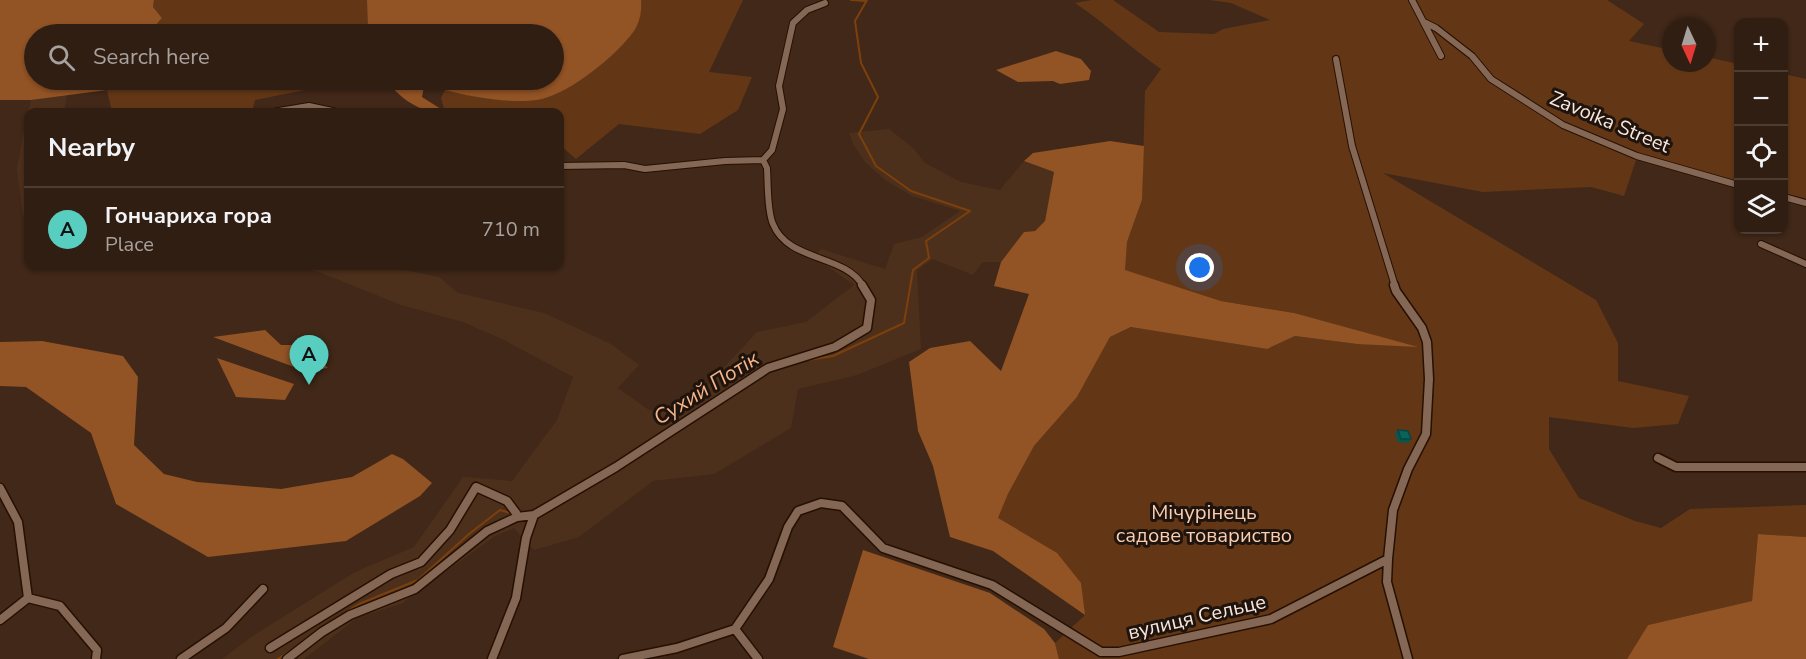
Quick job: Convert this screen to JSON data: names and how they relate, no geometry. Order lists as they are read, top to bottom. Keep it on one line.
{"streets":{"street":["Zavoika Street","вулиця Сельце"]},"water":["Сухий Потік"],"parks":["Мічурінець садове товариство"],"north":"bottom","page":{"map_buttons":["+","−"],"search":"Search here","heading":"Nearby","list":[{"mark":"A","name":"Гончариха гора","note":"Place","value":"710 m"}],"pins":"A"}}
